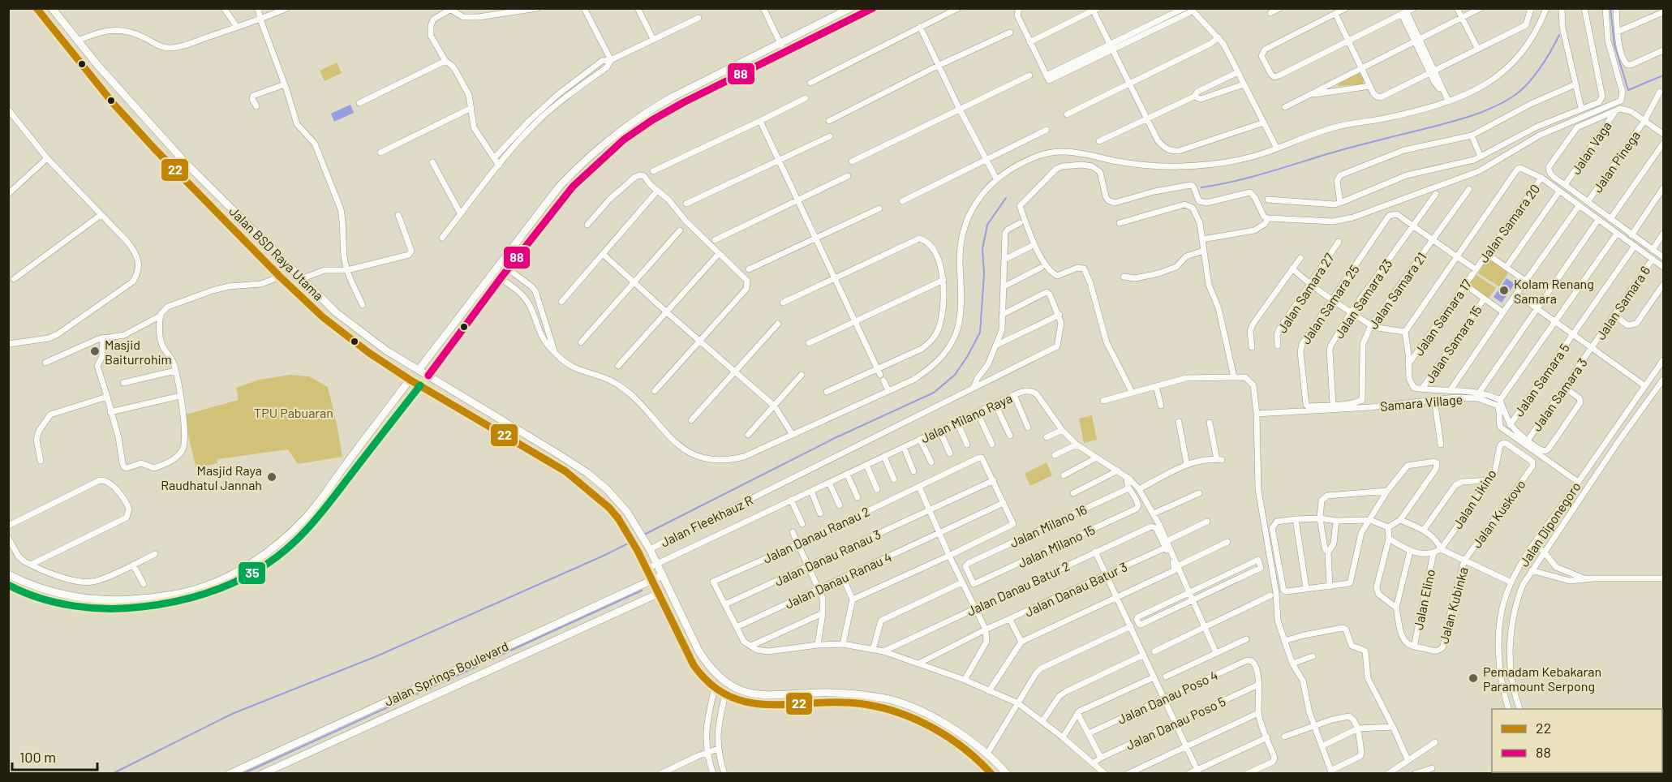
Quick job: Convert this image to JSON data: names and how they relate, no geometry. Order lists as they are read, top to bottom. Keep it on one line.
{"streets":{"main road":["Jalan BSD Raya Utama","Jalan Springs Boulevard"],"street":["Jalan Vaga","Jalan Pinega","Jalan Samara 20","Jalan Samara 21","Jalan Samara 27","Jalan Samara 23","Jalan Samara 6","Jalan Samara 25","Jalan Samara 17","Jalan Samara 15","Jalan Samara 5","Jalan Samara 3","Samara Village","Jalan Milano Raya","Jalan Likino","Jalan Kuskovo","Jalan Fleekhauz R","Jalan Diponegoro","Jalan Milano 16","Jalan Danau Ranau 2","Jalan Milano 15","Jalan Danau Ranau 3","Jalan Danau Ranau 4","Jalan Danau Batur 2","Jalan Danau Batur 3","Jalan Elino","Jalan Kubinka","Jalan Danau Poso 4","Jalan Danau Poso 5"]},"crossings":[["Jalan Samara 20","Jalan Samara 17"],["Jalan BSD Raya Utama","Jalan Milano Raya"],["Jalan BSD Raya Utama","Jalan Fleekhauz R"],["Jalan BSD Raya Utama","Jalan Springs Boulevard"],["Jalan Samara 21","Jalan Samara 23"],["Jalan Samara 21","Jalan Samara 25"],["Jalan Samara 23","Jalan Samara 25"],["Jalan Samara 6","Jalan Samara 3"],["Samara Village","Jalan Diponegoro"],["Jalan Milano Raya","Jalan Danau Batur 2"],["Jalan Milano Raya","Jalan Danau Batur 3"],["Jalan Likino","Jalan Kuskovo"],["Jalan Kuskovo","Jalan Kubinka"],["Jalan Milano 16","Jalan Milano 15"],["Jalan Danau Ranau 2","Jalan Danau Ranau 3"],["Jalan Danau Batur 2","Jalan Danau Batur 3"],["Jalan Elino","Jalan Kubinka"],["Jalan Danau Poso 4","Jalan Danau Poso 5"]],"parks":["TPU Pabuaran"],"places":["Kolam Renang Samara","Masjid Baiturrohim","Masjid Raya Raudhatul Jannah","Pemadam Kebakaran Paramount Serpong"],"lines":["transit line 22","transit line 88","transit line 35"],"legend":["22","88"],"scale_bar":"100 m"}
